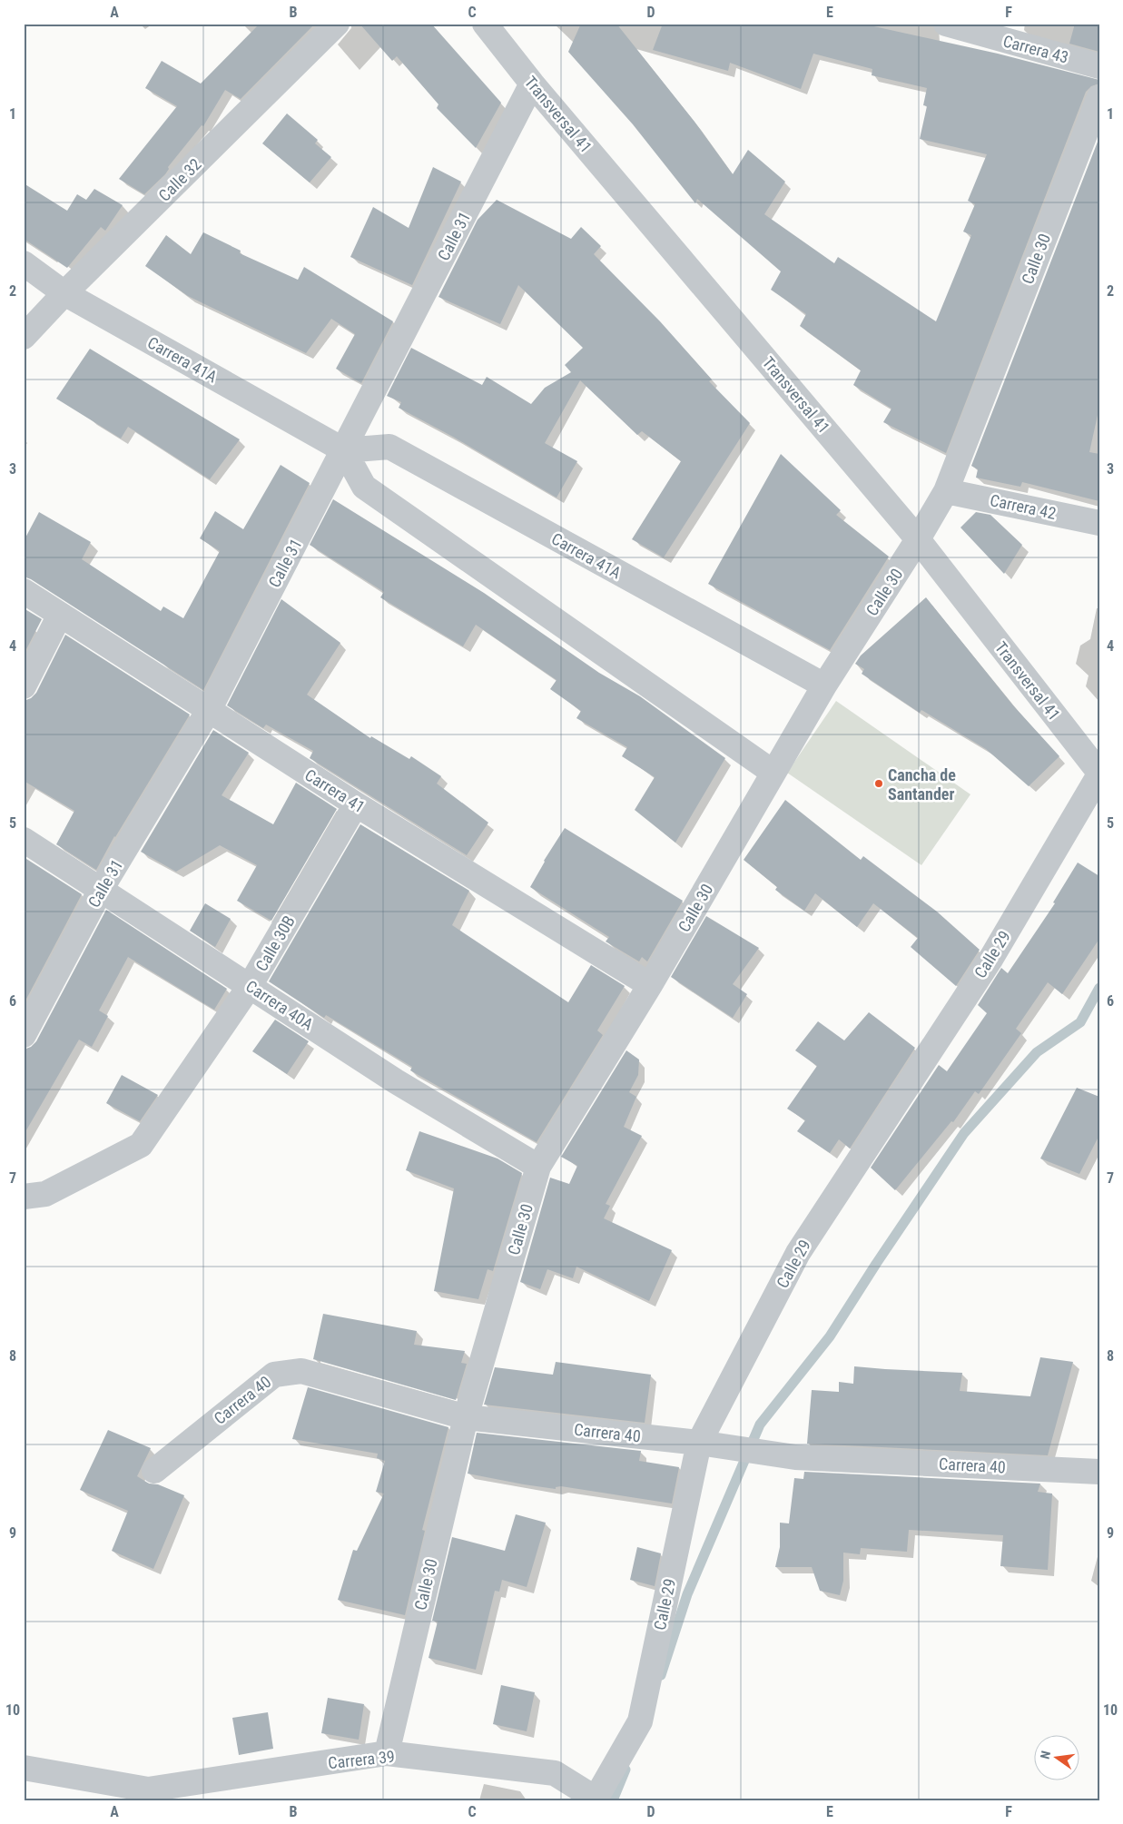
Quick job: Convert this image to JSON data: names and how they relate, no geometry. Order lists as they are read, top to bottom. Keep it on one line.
{"streets":{"street":["Carrera 43","Transversal 41","Calle 32","Calle 31","Calle 30","Carrera 41A","Carrera 42","Carrera 41","Calle 30B","Calle 29","Carrera 40A","Carrera 40","Carrera 39"]},"crossings":[["Transversal 41","Calle 31"],["Transversal 41","Calle 30"],["Transversal 41","Calle 29"],["Calle 32","Carrera 41A"],["Calle 31","Carrera 41A"],["Calle 31","Carrera 41"],["Calle 31","Carrera 40A"],["Calle 30","Carrera 41A"],["Calle 30","Carrera 42"],["Calle 30","Carrera 41"],["Calle 30","Carrera 40A"],["Calle 30","Carrera 40"],["Calle 30","Carrera 39"],["Carrera 41","Calle 30B"],["Calle 30B","Carrera 40A"],["Calle 29","Carrera 40"],["Calle 29","Carrera 39"]],"places":["Cancha de Santander"],"north":"left","grid":{"columns":["A","B","C","D","E","F"],"rows":["1","2","3","4","5","6","7","8","9","10"]}}
